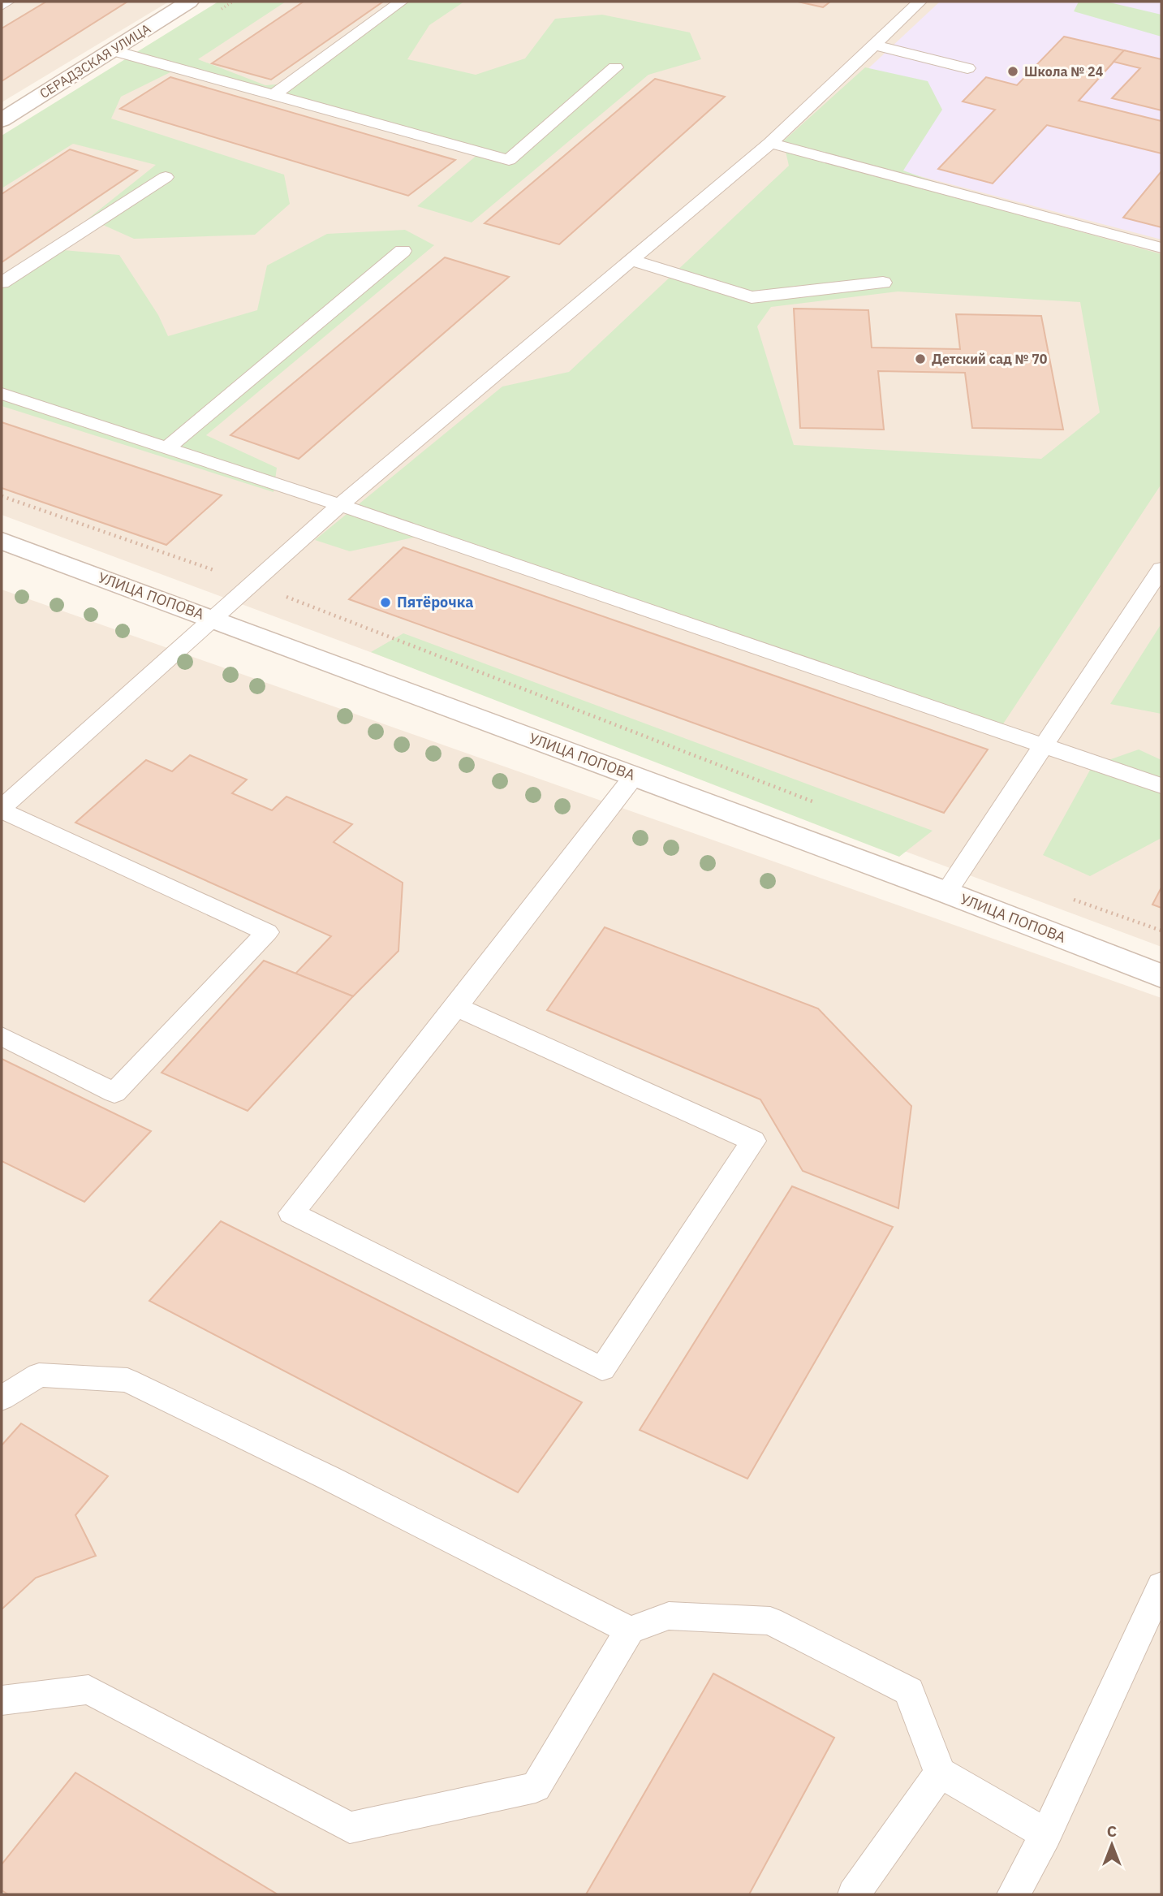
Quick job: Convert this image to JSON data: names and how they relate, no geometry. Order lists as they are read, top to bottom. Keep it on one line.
{"streets":{"street":["СЕРАДЗСКАЯ УЛИЦА","УЛИЦА ПОПОВА"]},"places":["Школа № 24","Детский сад № 70","Пятёрочка"],"north":"top"}
